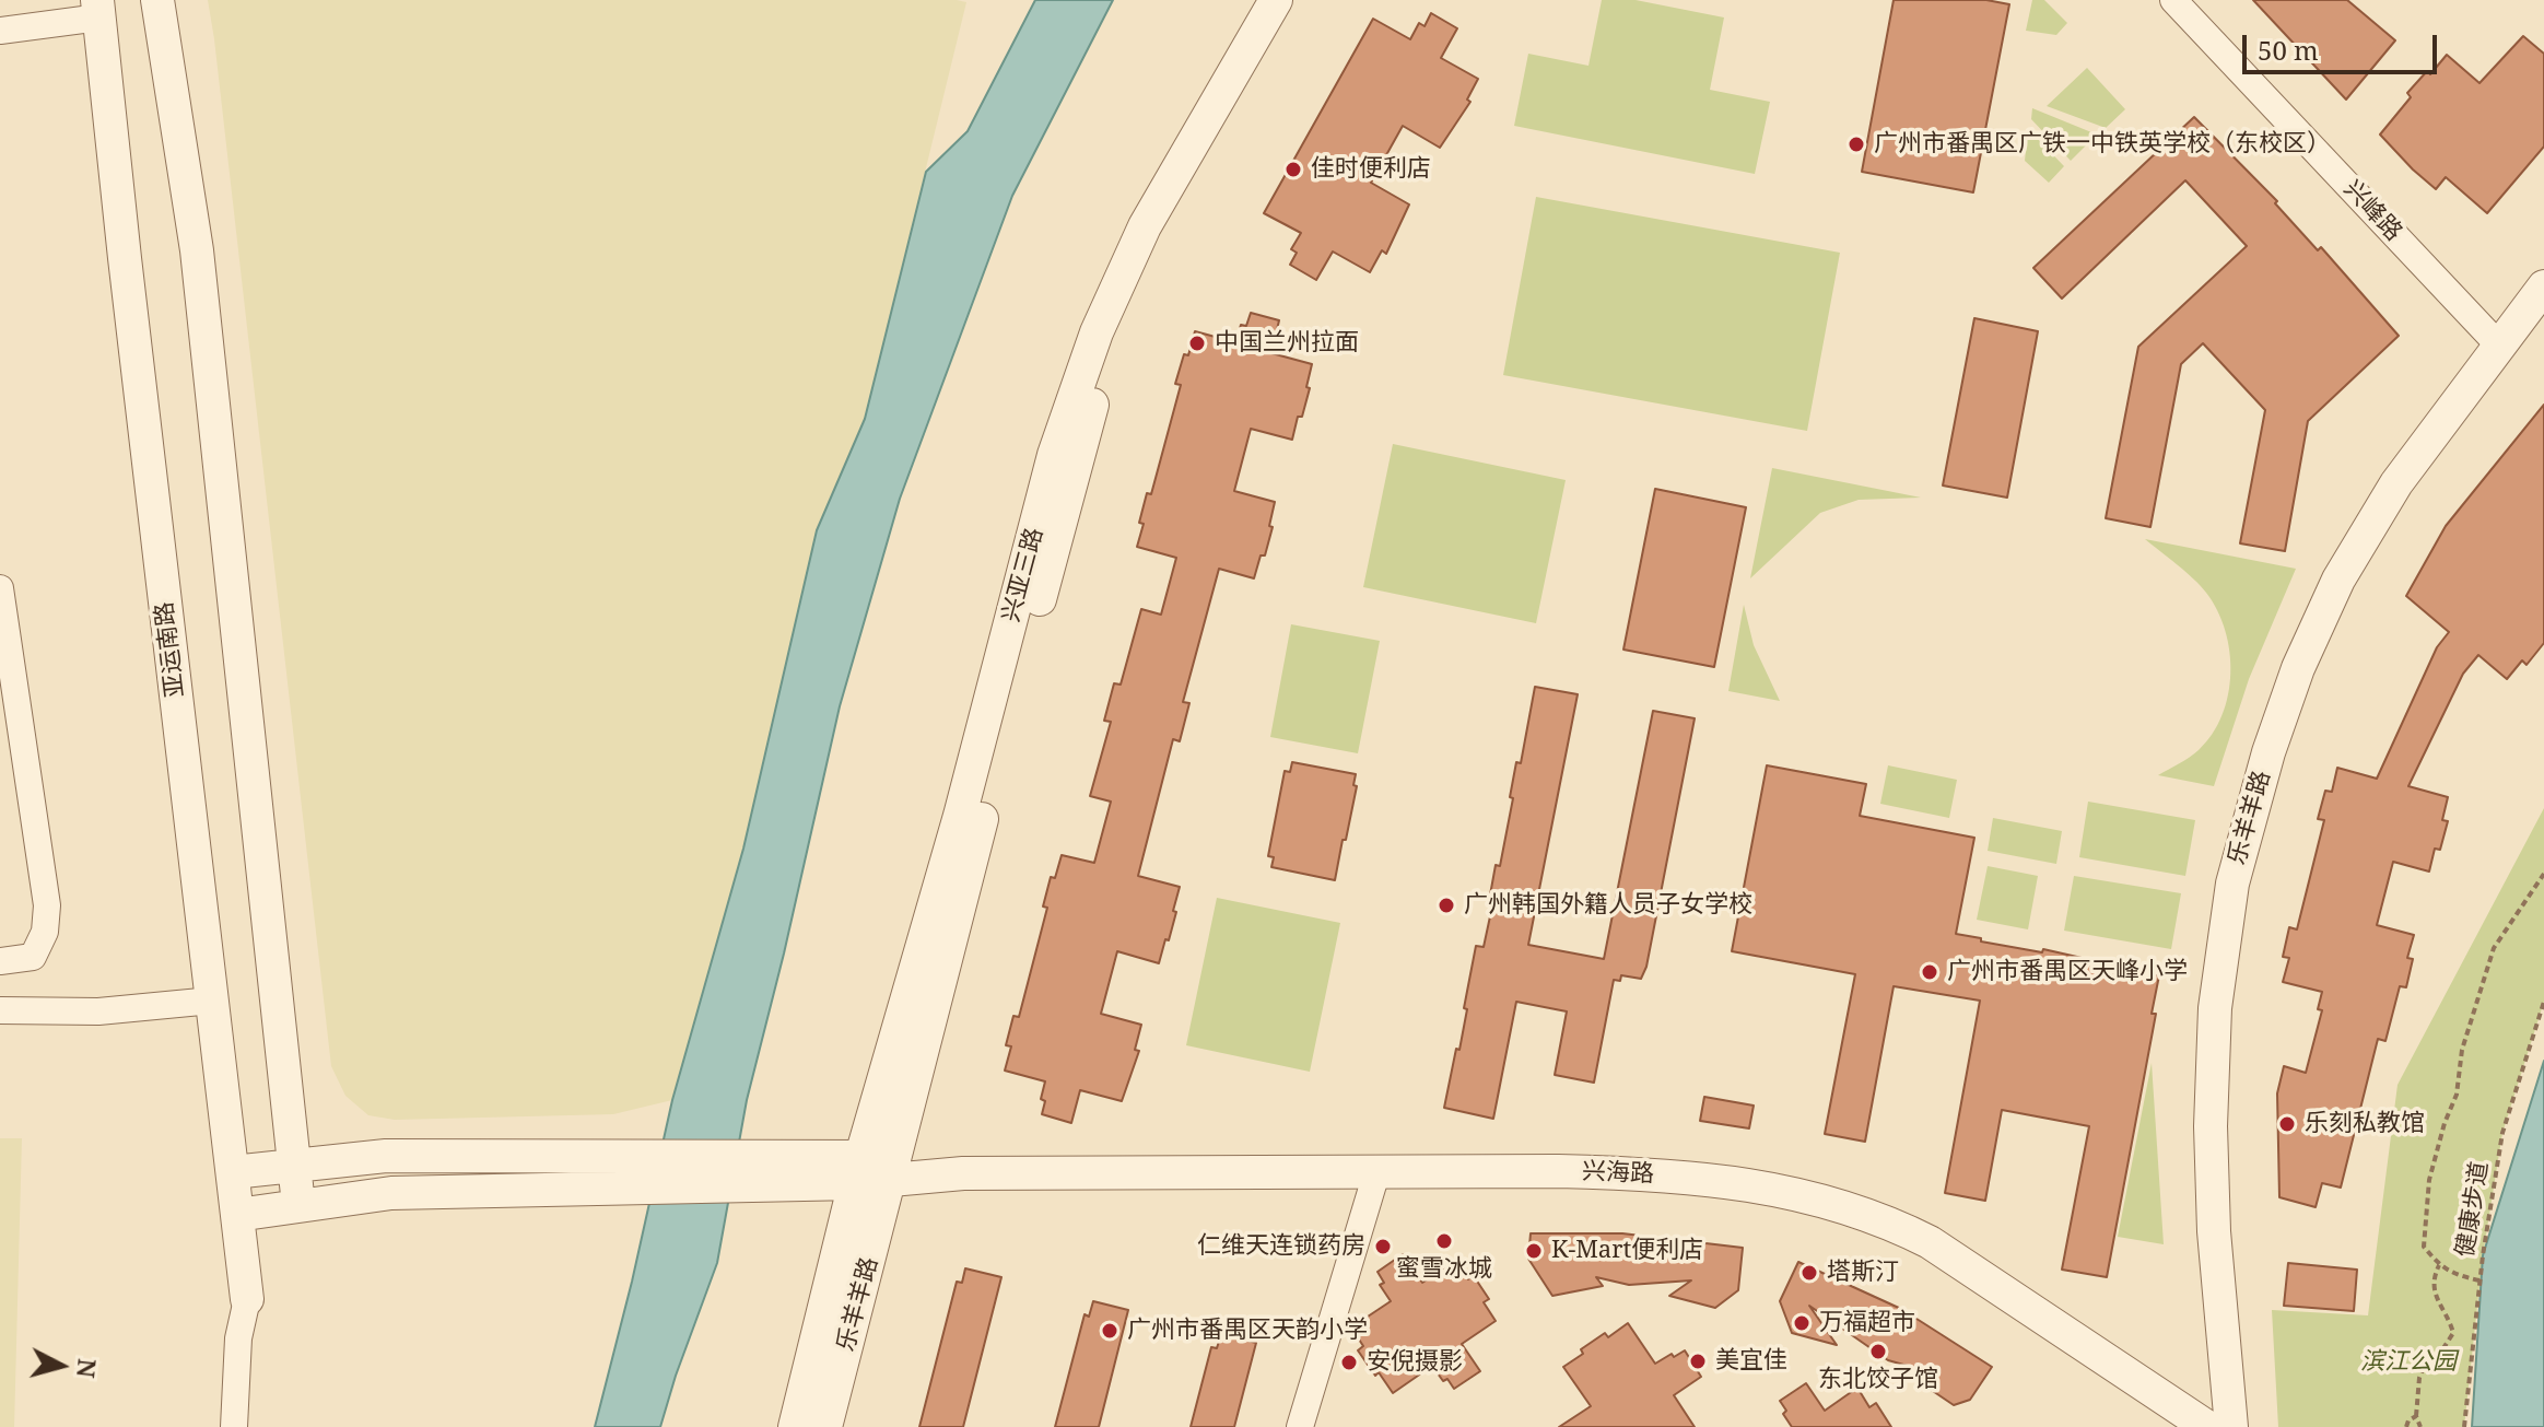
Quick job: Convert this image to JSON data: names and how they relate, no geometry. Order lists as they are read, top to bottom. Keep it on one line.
{"streets":{"street":["兴峰路","兴亚三路","亚运南路","乐羊羊路","兴海路"],"path":["健康步道"]},"crossings":[["兴峰路","乐羊羊路"],["兴亚三路","乐羊羊路"],["兴亚三路","兴海路"],["乐羊羊路","兴海路"]],"parks":["滨江公园"],"places":["广州市番禺区广铁一中铁英学校（东校区）","佳时便利店","中国兰州拉面","广州韩国外籍人员子女学校","广州市番禺区天峰小学","乐刻私教馆","蜜雪冰城","仁维天连锁药房","K-Mart便利店","塔斯汀","万福超市","广州市番禺区天韵小学","东北饺子馆","美宜佳","安倪摄影"],"scale_bar":"50 m","north":"right"}
